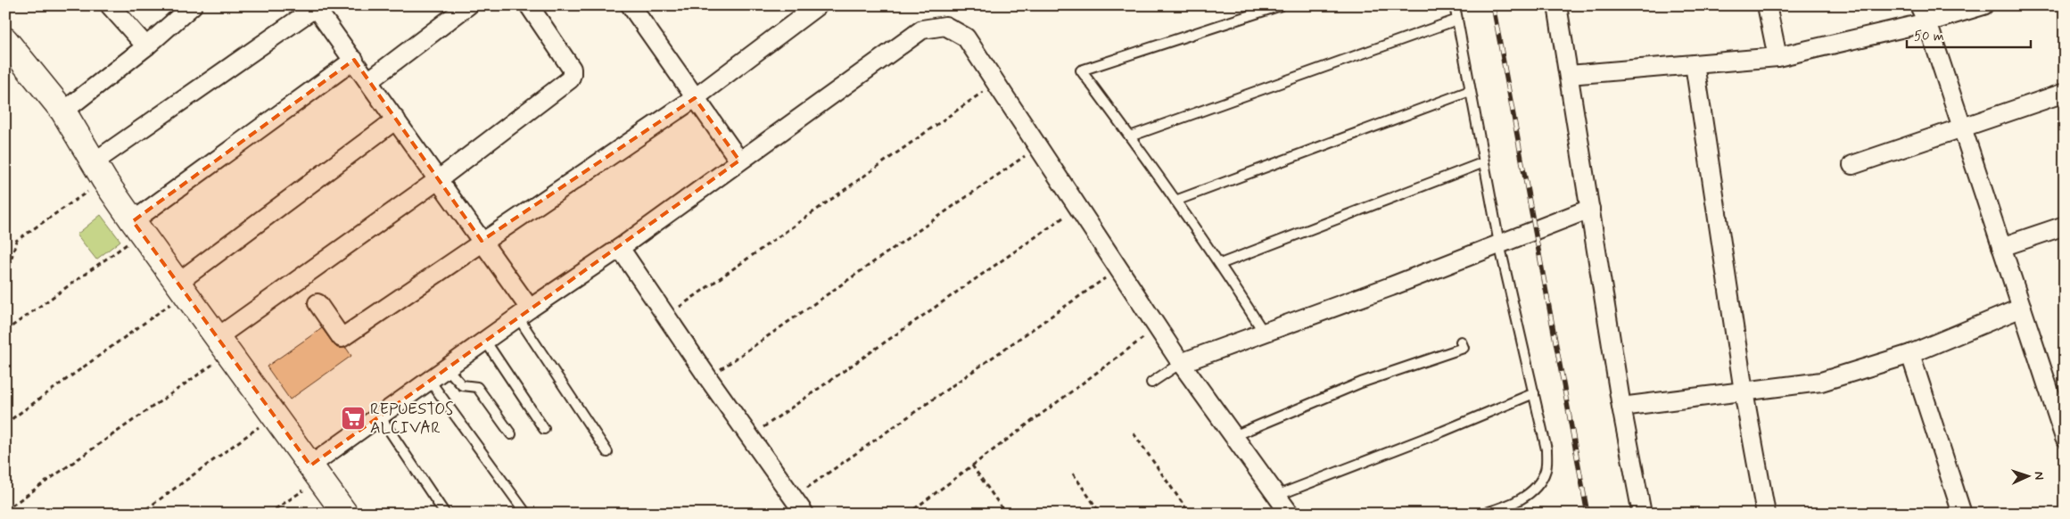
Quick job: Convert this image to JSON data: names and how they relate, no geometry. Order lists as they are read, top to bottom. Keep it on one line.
{"places":{"supermarket":["REPUESTOS ALCIVAR"]},"scale_bar":"50 m","north":"right"}
